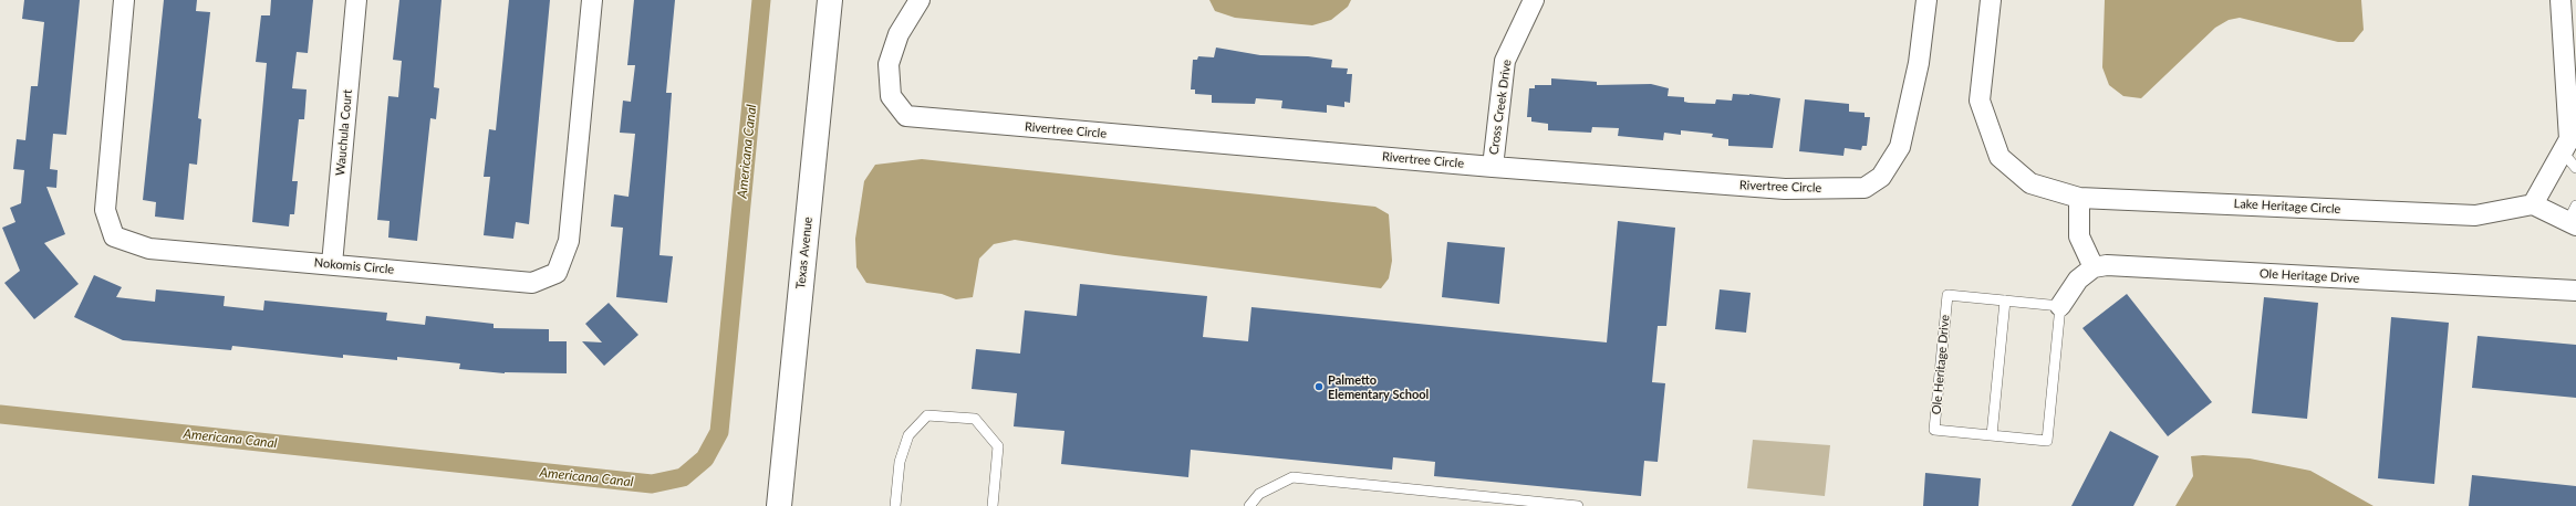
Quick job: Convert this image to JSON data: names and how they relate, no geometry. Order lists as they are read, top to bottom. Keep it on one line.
{"streets":{"street":["Cross Creek Drive","Rivertree Circle","Wauchula Court","Lake Heritage Circle","Texas Avenue","Nokomis Circle","Ole Heritage Drive"]},"crossings":[["Cross Creek Drive","Rivertree Circle"],["Wauchula Court","Nokomis Circle"]],"water":["Americana Canal"],"places":["Palmetto Elementary School"]}
